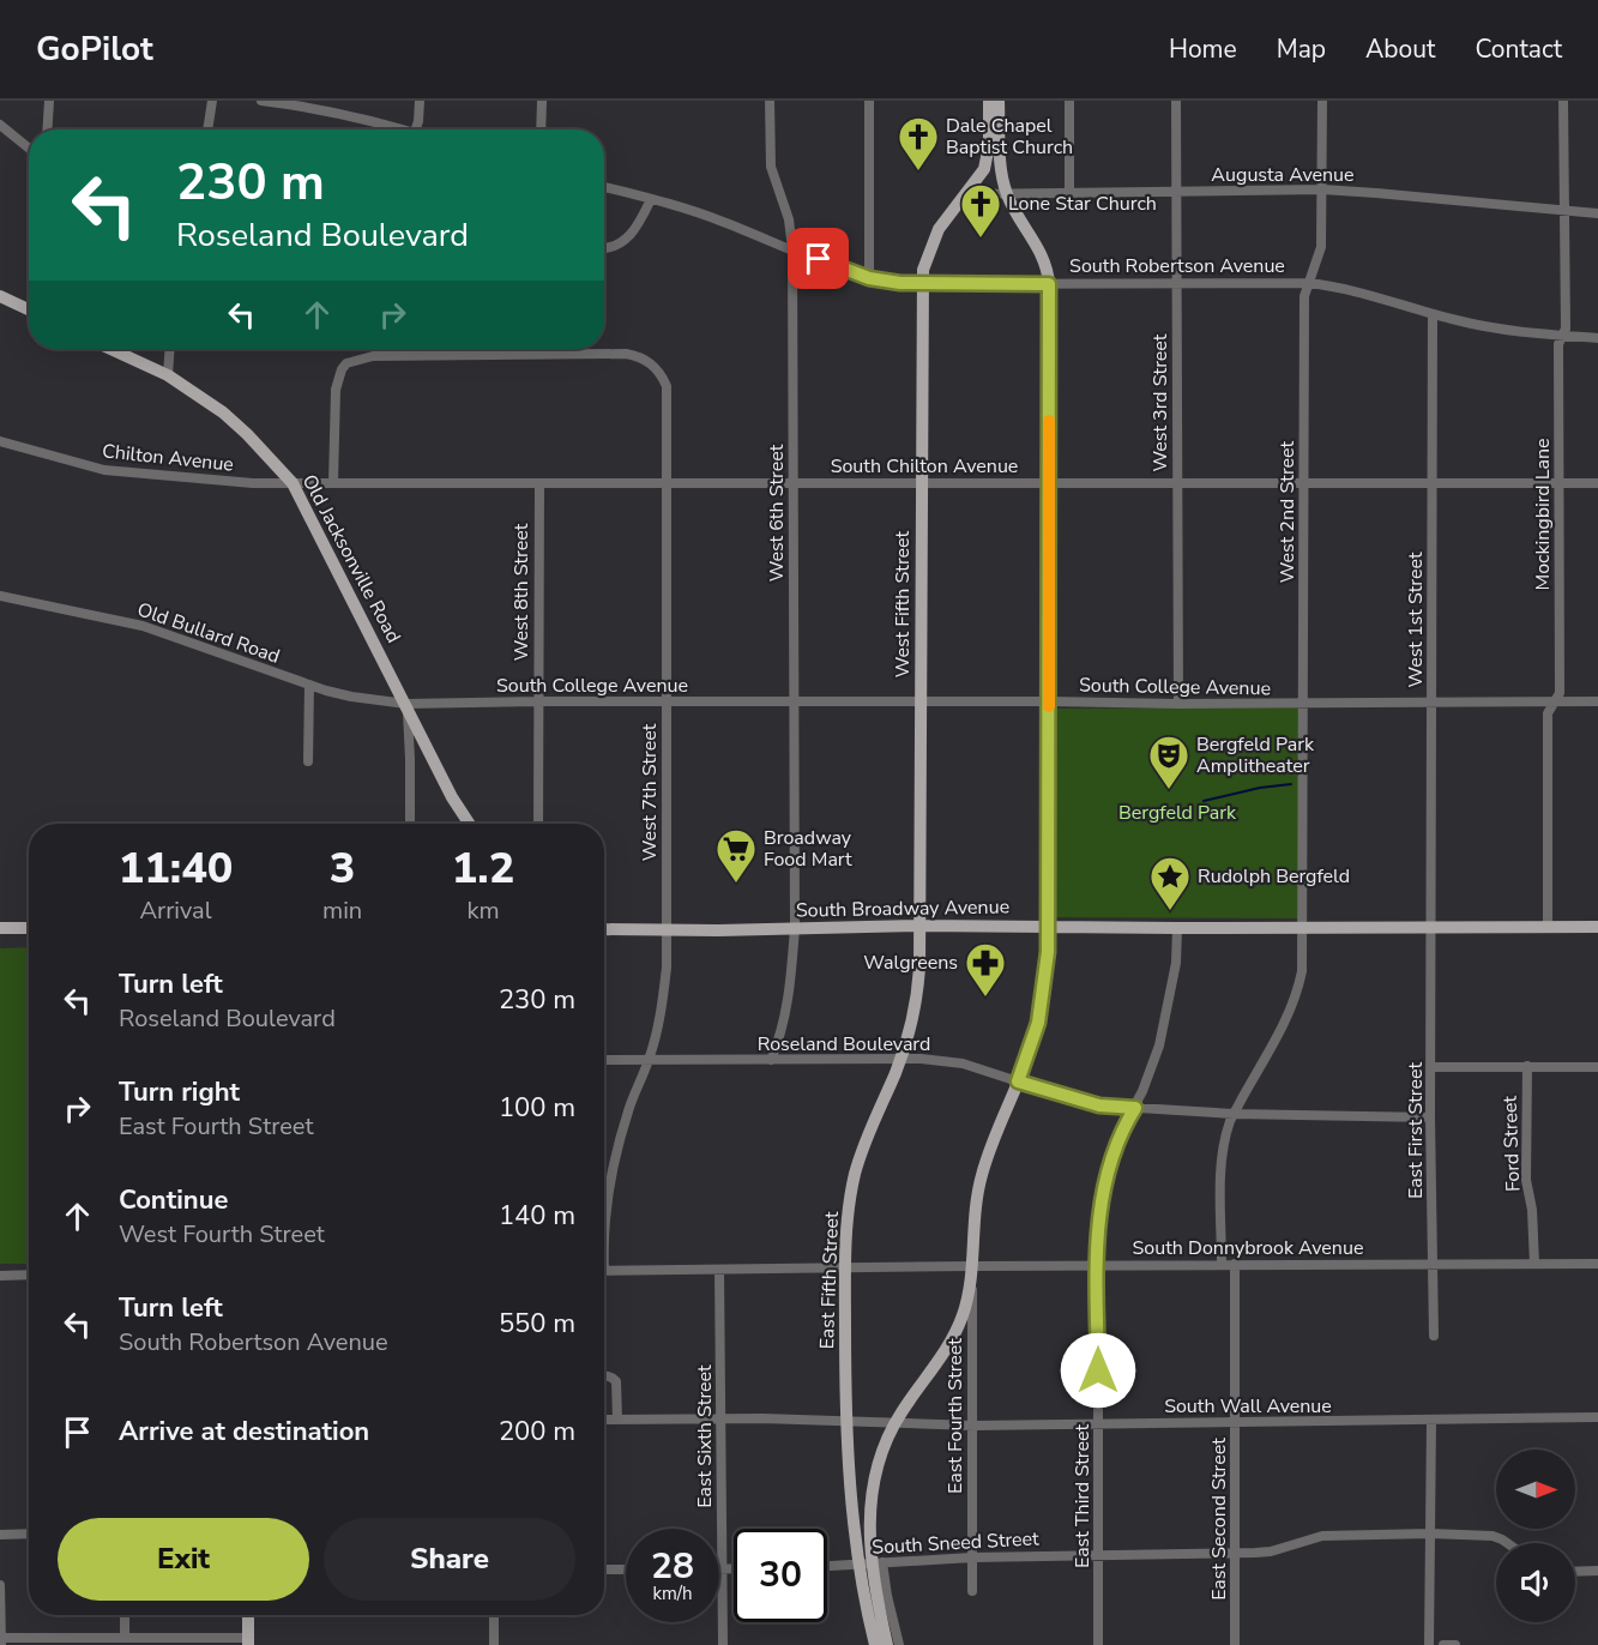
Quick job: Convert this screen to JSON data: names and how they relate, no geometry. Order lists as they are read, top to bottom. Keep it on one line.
{"streets":{"main road":["Old Jacksonville Road","West Fifth Street","South Broadway Avenue","East Fifth Street","East Fourth Street"],"street":["Augusta Avenue","South Robertson Avenue","West 3rd Street","Chilton Avenue","South Chilton Avenue","West 2nd Street","West 6th Street","Mockingbird Lane","West 8th Street","West 1st Street","Old Bullard Road","South College Avenue","West 7th Street","Roseland Boulevard","East First Street","Ford Street","South Donnybrook Avenue","South Wall Avenue","East Sixth Street","East Third Street","East Second Street","South Sneed Street"]},"crossings":[["Augusta Avenue","West 3rd Street"],["Augusta Avenue","West 2nd Street"],["Augusta Avenue","Mockingbird Lane"],["Augusta Avenue","West Fifth Street"],["Augusta Avenue","East Fourth Street"],["South Robertson Avenue","West 3rd Street"],["South Robertson Avenue","West 2nd Street"],["South Robertson Avenue","West 6th Street"],["South Robertson Avenue","Mockingbird Lane"],["South Robertson Avenue","West Fifth Street"],["South Robertson Avenue","West 1st Street"],["South Robertson Avenue","East Fourth Street"],["West 3rd Street","South Chilton Avenue"],["West 3rd Street","South College Avenue"],["Chilton Avenue","South Chilton Avenue"],["Chilton Avenue","Old Jacksonville Road"],["South Chilton Avenue","West 2nd Street"],["South Chilton Avenue","West 6th Street"],["South Chilton Avenue","Mockingbird Lane"],["South Chilton Avenue","Old Jacksonville Road"],["South Chilton Avenue","West 8th Street"],["South Chilton Avenue","West Fifth Street"],["South Chilton Avenue","West 1st Street"],["South Chilton Avenue","West 7th Street"],["South Chilton Avenue","East Fourth Street"],["West 2nd Street","South College Avenue"],["West 2nd Street","South Broadway Avenue"],["West 6th Street","South College Avenue"],["West 6th Street","South Broadway Avenue"],["West 6th Street","Roseland Boulevard"],["Mockingbird Lane","South College Avenue"],["Mockingbird Lane","South Broadway Avenue"],["Old Jacksonville Road","Old Bullard Road"],["Old Jacksonville Road","South College Avenue"],["West 8th Street","South College Avenue"],["West Fifth Street","South College Avenue"],["West Fifth Street","South Broadway Avenue"],["West Fifth Street","East Fifth Street"],["West 1st Street","South College Avenue"],["West 1st Street","South Broadway Avenue"],["West 1st Street","East First Street"],["Old Bullard Road","South College Avenue"],["South College Avenue","West 7th Street"],["South College Avenue","East Fourth Street"],["West 7th Street","South Broadway Avenue"],["West 7th Street","Roseland Boulevard"],["South Broadway Avenue","East First Street"],["South Broadway Avenue","East Fifth Street"],["South Broadway Avenue","East Fourth Street"],["South Broadway Avenue","East Third Street"],["Roseland Boulevard","East First Street"],["Roseland Boulevard","East Fifth Street"],["Roseland Boulevard","East Fourth Street"],["Roseland Boulevard","East Third Street"],["East First Street","South Donnybrook Avenue"],["Ford Street","South Donnybrook Avenue"],["South Donnybrook Avenue","East Fifth Street"],["South Donnybrook Avenue","East Fourth Street"],["South Donnybrook Avenue","East Sixth Street"],["South Donnybrook Avenue","East Third Street"],["South Donnybrook Avenue","East Second Street"],["East Fifth Street","South Wall Avenue"],["East Fifth Street","East Fourth Street"],["East Fifth Street","South Sneed Street"],["South Wall Avenue","East Fourth Street"],["South Wall Avenue","East Sixth Street"],["South Wall Avenue","East Third Street"],["South Wall Avenue","East Second Street"],["East Fourth Street","South Sneed Street"],["East Third Street","South Sneed Street"],["East Second Street","South Sneed Street"]],"parks":["Bergfeld Park"],"places":{"church":["Dale Chapel Baptist Church","Lone Star Church"],"theatre":["Bergfeld Park Amplitheater"],"supermarket":["Broadway Food Mart"],"place":["Rudolph Bergfeld"],"pharmacy":["Walgreens"]},"north":"right","page":{"header":"GoPilot","nav":["Home","Map","About","Contact"],"turn":["230 m","Roseland Boulevard"],"eta":["11:40","Arrival","3","min","1.2","km"],"list":[{"name":"Turn left","note":"Roseland Boulevard","value":"230 m"},{"name":"Turn right","note":"East Fourth Street","value":"100 m"},{"name":"Continue","note":"West Fourth Street","value":"140 m"},{"name":"Turn left","note":"South Robertson Avenue","value":"550 m"},{"name":"Arrive at destination","value":"200 m"}],"buttons":["Exit","Share"],"speed":"28 km/h","limit":"30"}}
